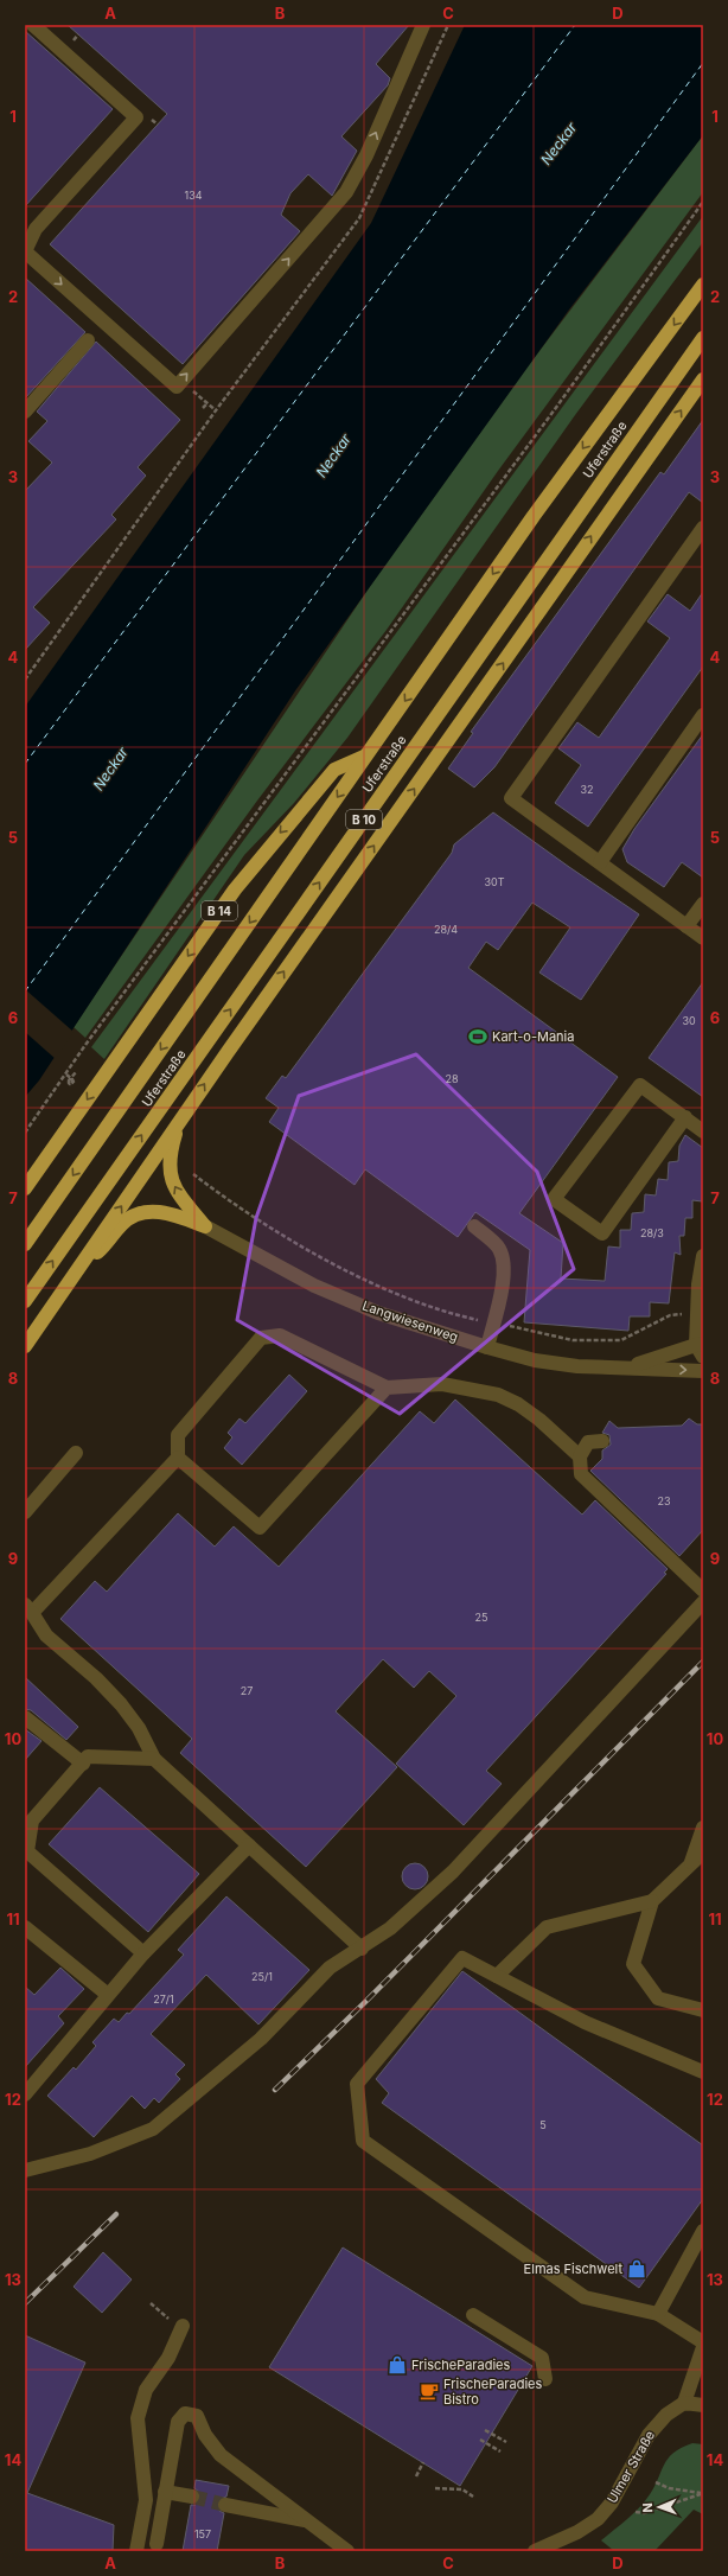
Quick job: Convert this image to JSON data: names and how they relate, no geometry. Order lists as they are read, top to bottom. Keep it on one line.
{"streets":{"highway":["Uferstraße","B 10","B 14"],"street":["Langwiesenweg","Ulmer Straße"]},"crossings":[["Uferstraße","B 14"]],"water":["Neckar"],"places":{"sports":["Kart-o-Mania"],"shop":["Elmas Fischwelt","FrischeParadies"],"cafe":["FrischeParadies Bistro"]},"house_numbers":["134","32","30T","28/4","30","28","28/3","23","25","27","25/1","27/1","5","157"],"north":"left","grid":{"columns":["A","B","C","D"],"rows":["1","2","3","4","5","6","7","8","9","10","11","12","13","14"]}}
